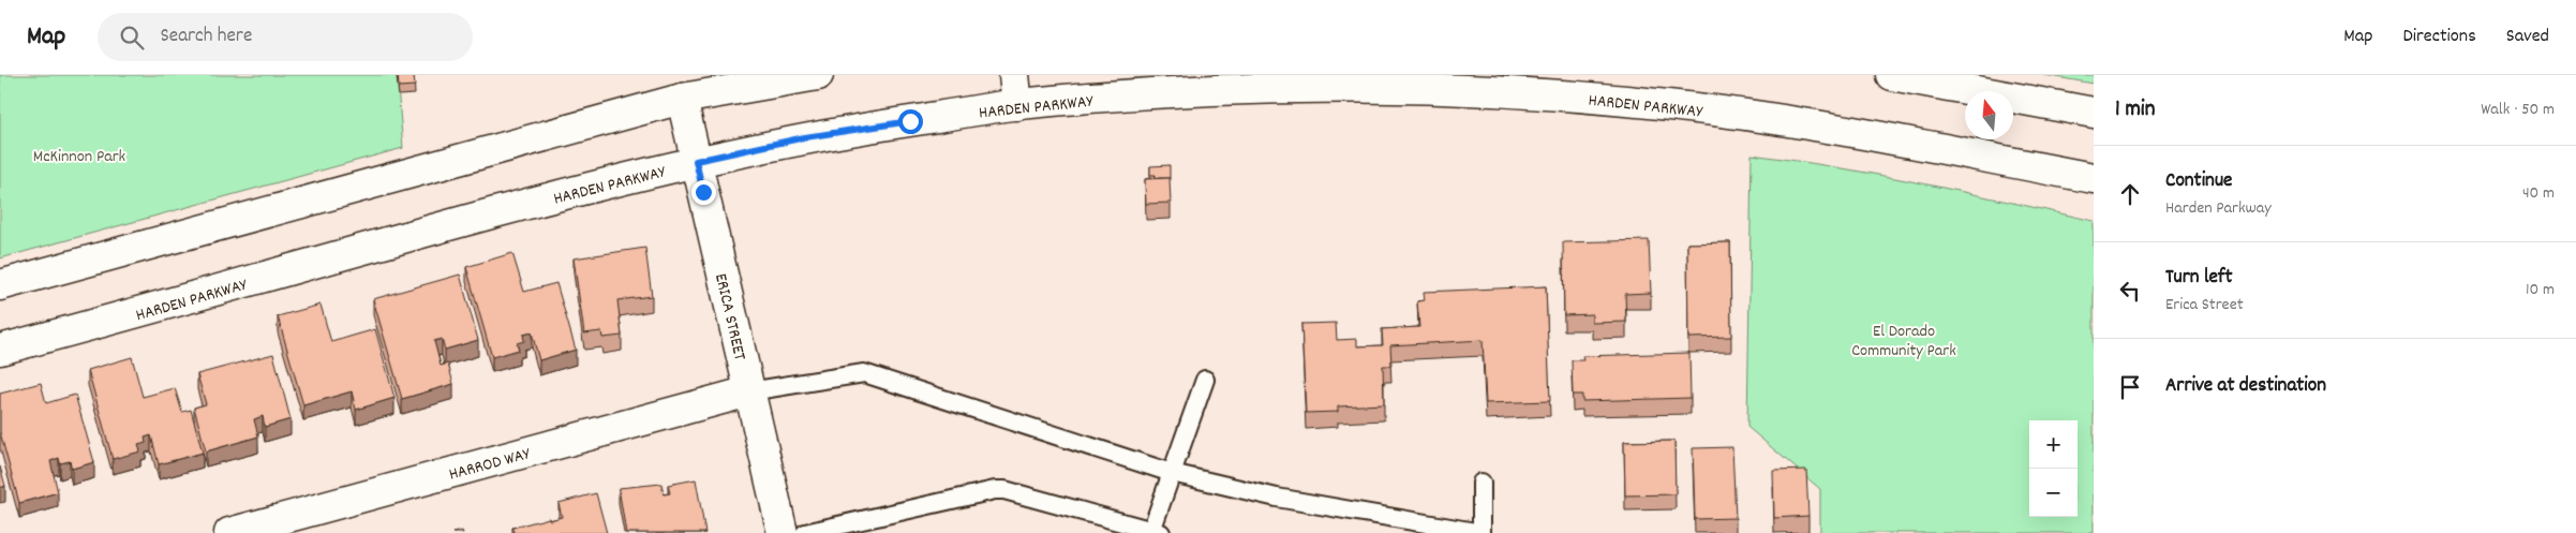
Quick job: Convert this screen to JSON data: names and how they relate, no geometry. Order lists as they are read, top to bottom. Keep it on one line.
{"streets":{"street":["HARDEN PARKWAY","ERICA STREET","HARROD WAY"]},"crossings":[["HARDEN PARKWAY","ERICA STREET"],["ERICA STREET","HARROD WAY"]],"parks":["McKinnon Park","El Dorado Community Park"],"north":"top","page":{"header":"Map","search":"Search here","nav":["Map","Directions","Saved"],"heading":["1 min","Walk · 50 m"],"list":[["Continue","Harden Parkway","40 m"],["Turn left","Erica Street","10 m"],"Arrive at destination"],"map_buttons":["+","−"]}}
